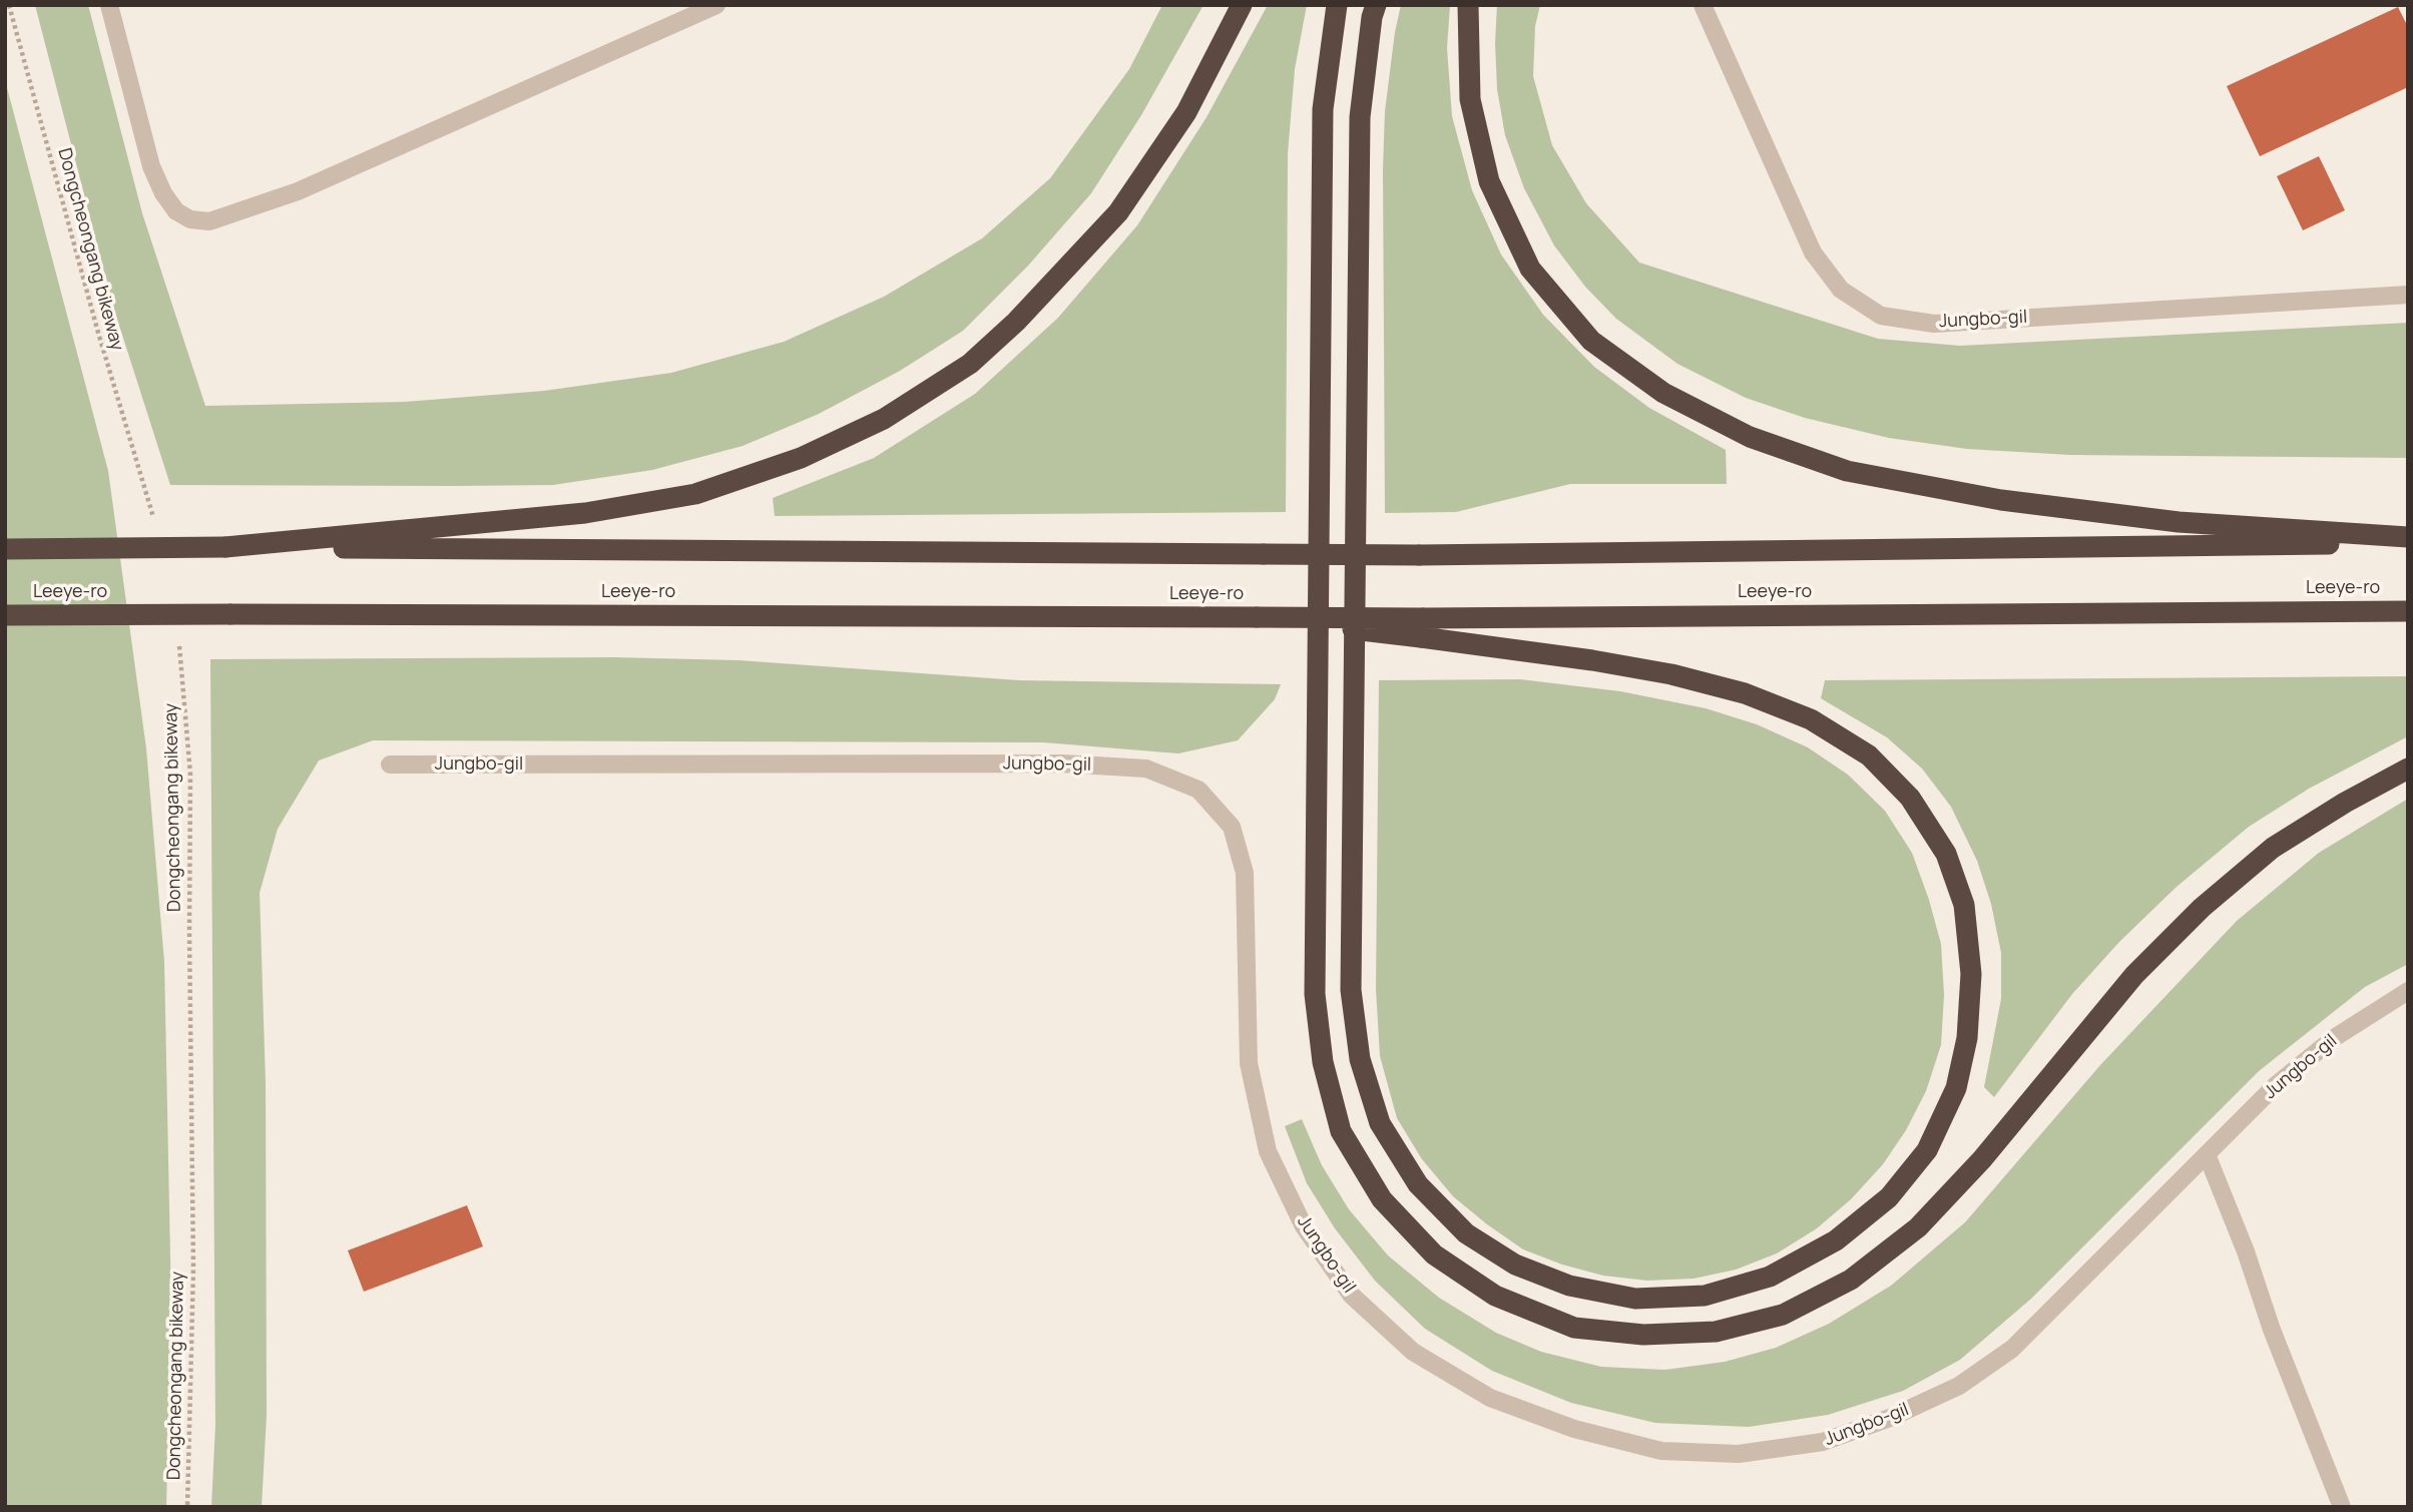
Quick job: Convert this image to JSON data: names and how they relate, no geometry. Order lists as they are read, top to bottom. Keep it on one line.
{"streets":{"highway":["Leeye-ro"],"lane":["Jungbo-gil"],"path":["Dongcheongang bikeway"]}}
